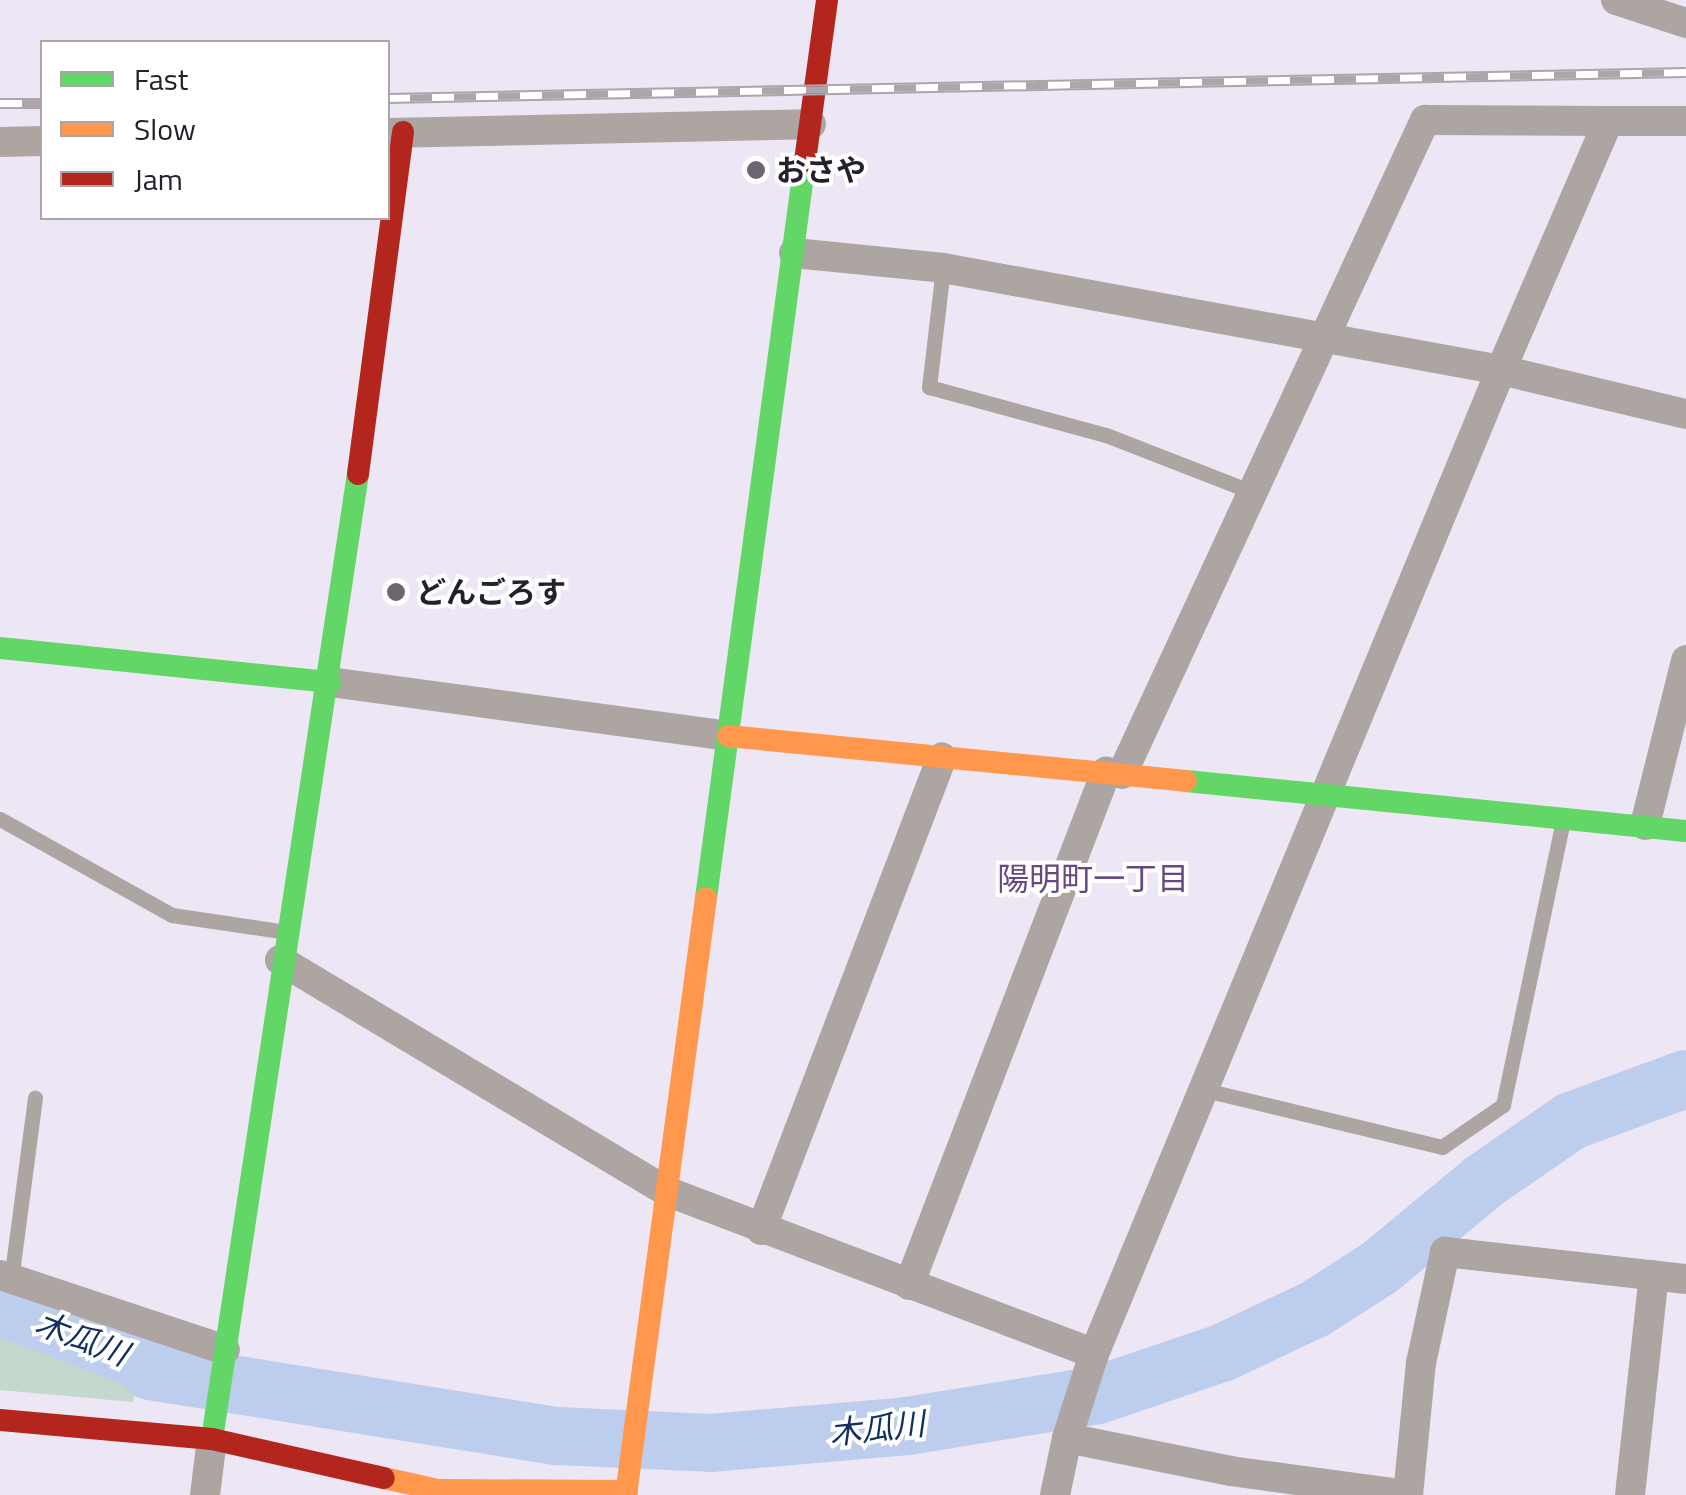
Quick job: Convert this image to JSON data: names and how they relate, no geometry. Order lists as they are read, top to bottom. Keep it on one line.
{"districts":["陽明町一丁目"],"water":["木瓜川"],"places":["おさや","どんごろす"],"legend":["Fast","Slow","Jam"]}
